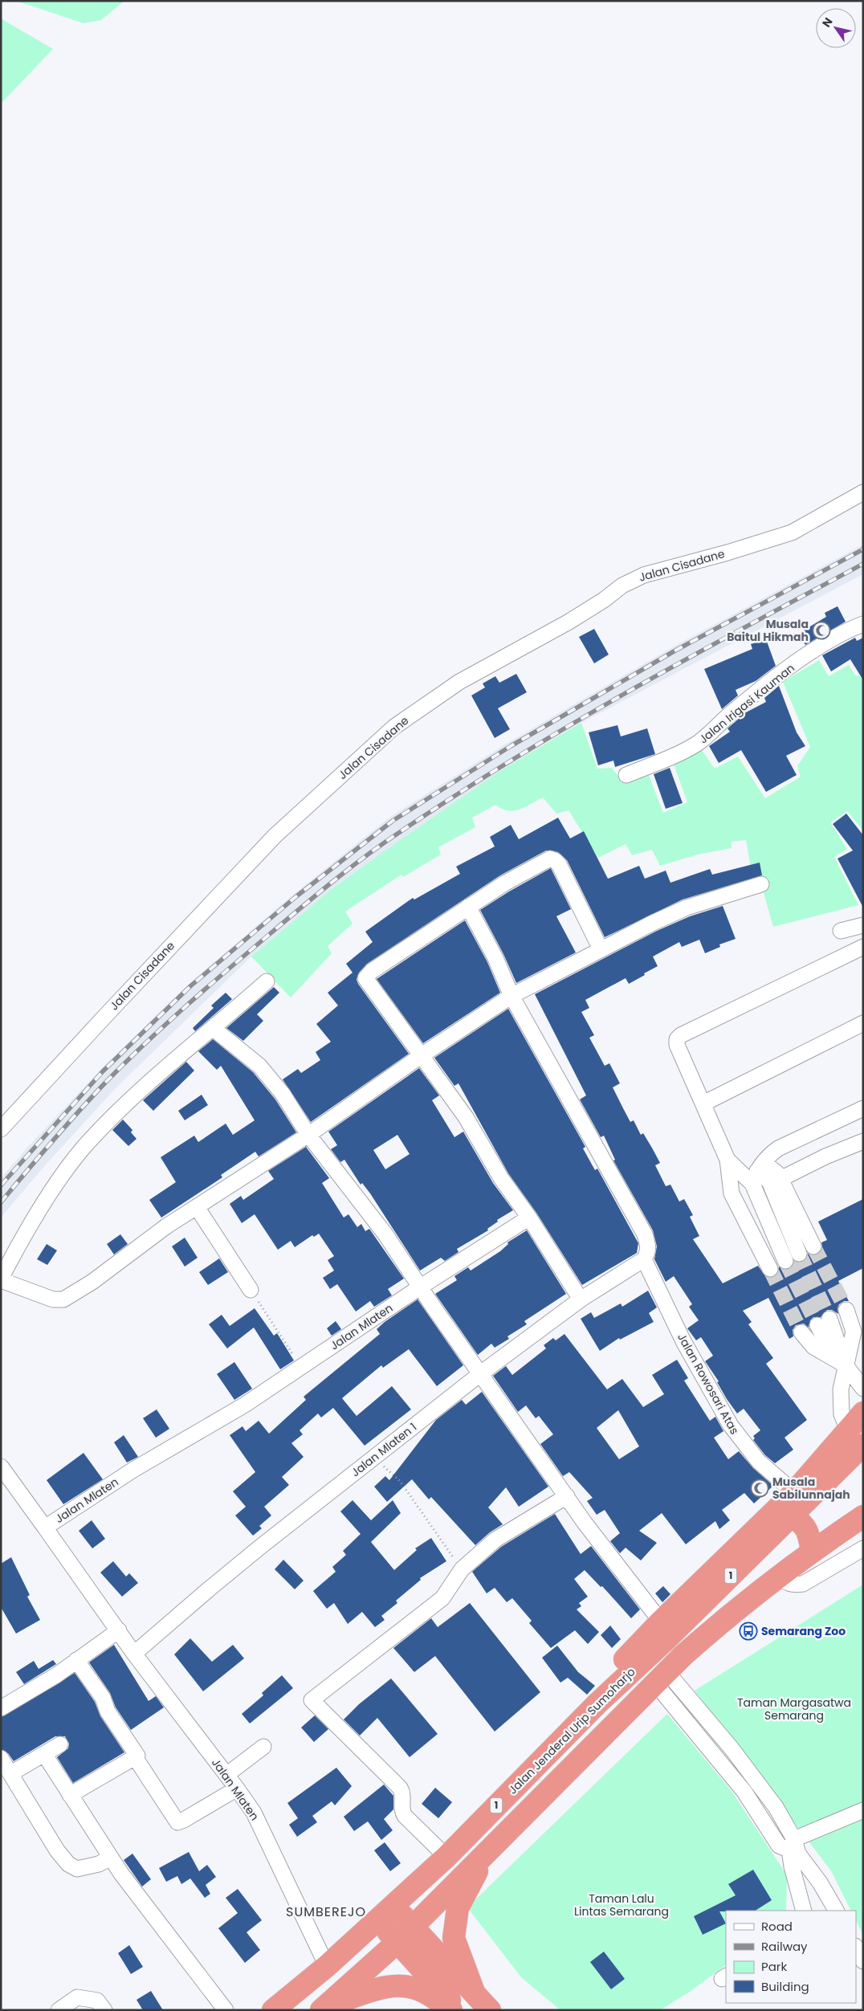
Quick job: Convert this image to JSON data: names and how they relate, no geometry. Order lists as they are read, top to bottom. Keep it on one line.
{"streets":{"highway":["1","Jalan Jenderal Urip Sumoharjo"],"street":["Jalan Cisadane","Jalan Irigasi Kauman","Jalan Mlaten","Jalan Rowosari Atas","Jalan Mlaten 1"]},"crossings":[["Jalan Mlaten","Jalan Mlaten 1"],["Jalan Mlaten","Jalan Jenderal Urip Sumoharjo"],["Jalan Rowosari Atas","Jalan Mlaten 1"],["1","Jalan Jenderal Urip Sumoharjo"]],"districts":["SUMBEREJO"],"parks":["Taman Margasatwa Semarang","Taman Lalu Lintas Semarang"],"places":{"mosque":["Musala Baitul Hikmah","Musala Sabilunnajah"],"bus stop":["Semarang Zoo"]},"legend":["Road","Railway","Park","Building"],"north":"top left"}
